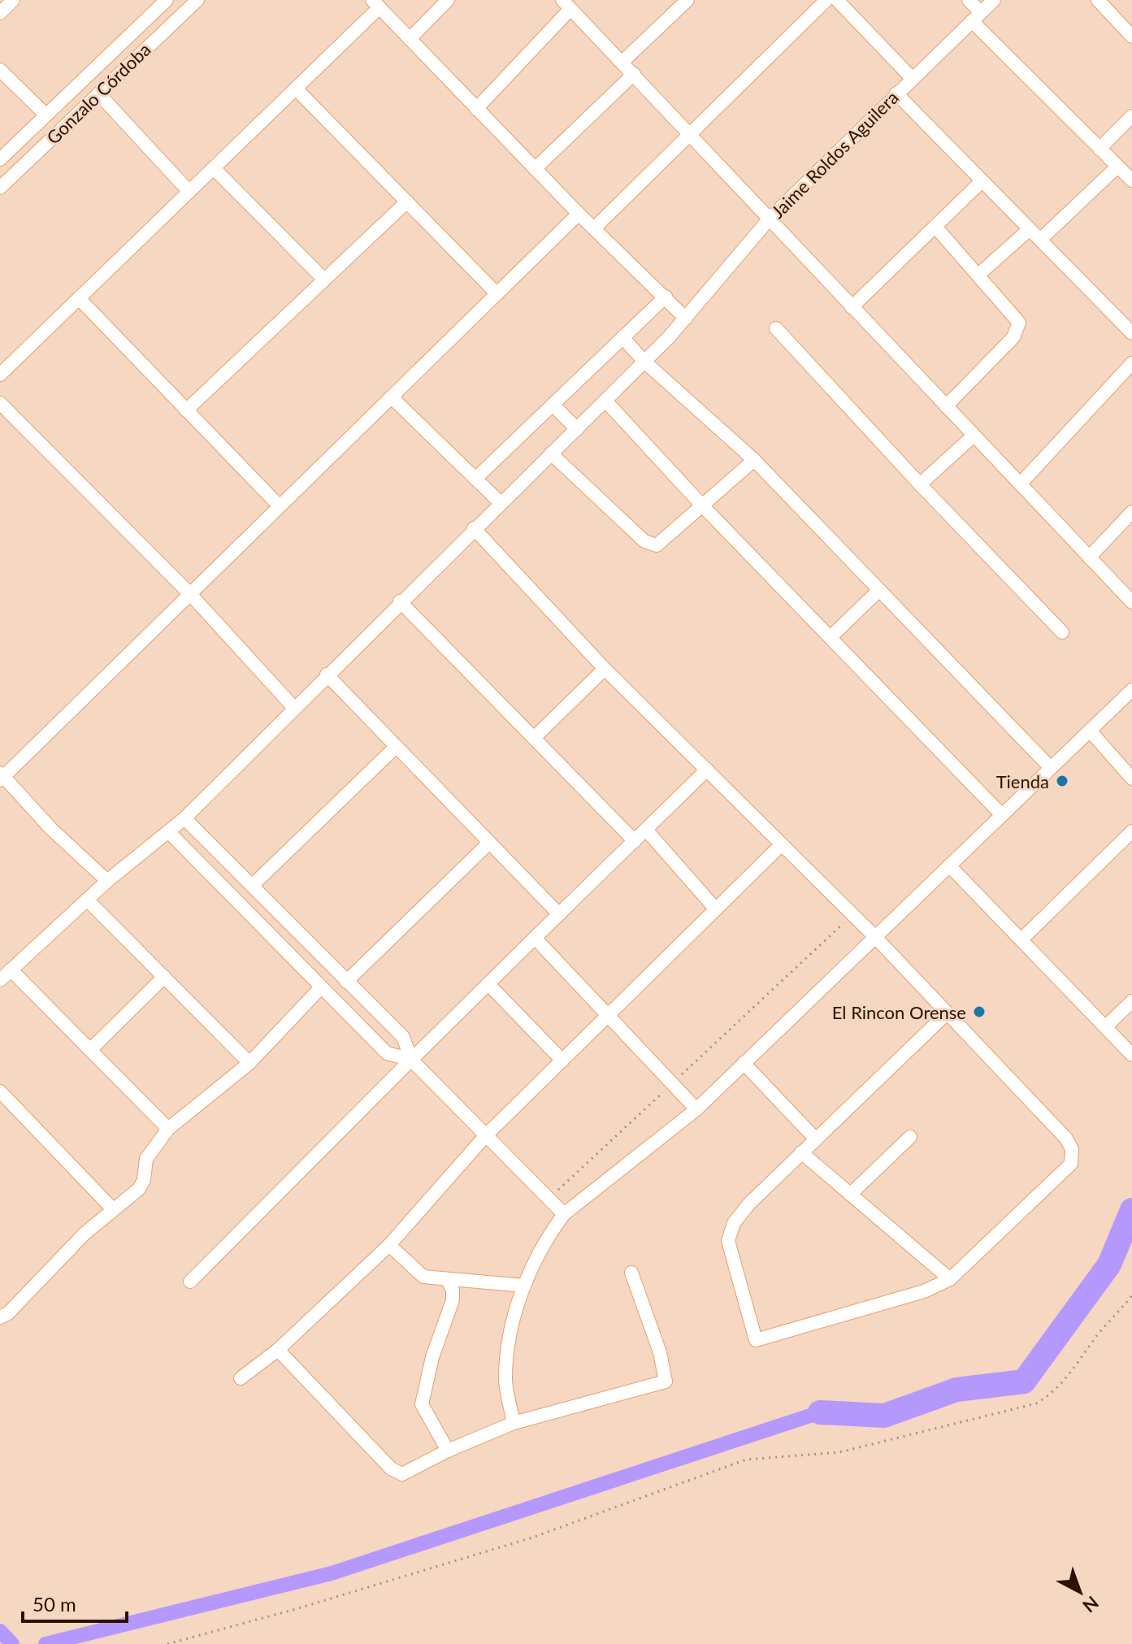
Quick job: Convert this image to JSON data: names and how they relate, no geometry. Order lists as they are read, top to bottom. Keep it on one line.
{"streets":{"street":["Gonzalo Córdoba","Jaime Roldos Aguilera"]},"places":["Tienda","El Rincon Orense"],"scale_bar":"50 m","north":"bottom right"}
